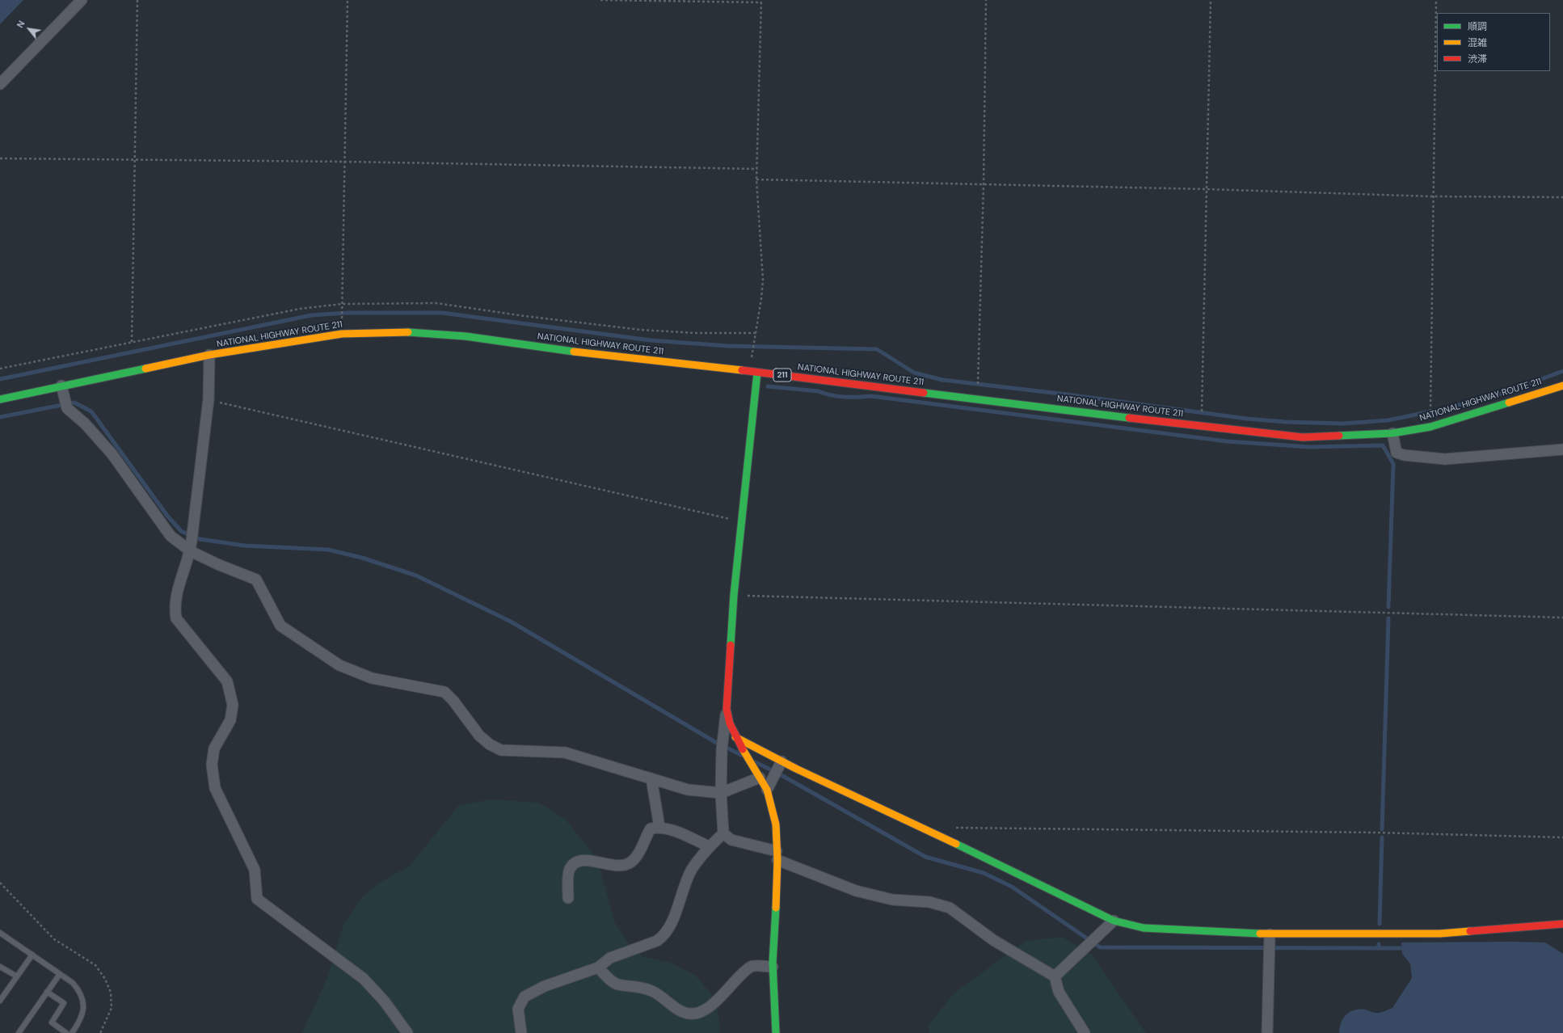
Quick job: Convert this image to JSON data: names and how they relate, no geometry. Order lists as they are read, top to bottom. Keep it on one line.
{"streets":{"main road":["NATIONAL HIGHWAY ROUTE 211","211"]},"legend":["順調","混雑","渋滞"],"north":"top left"}
